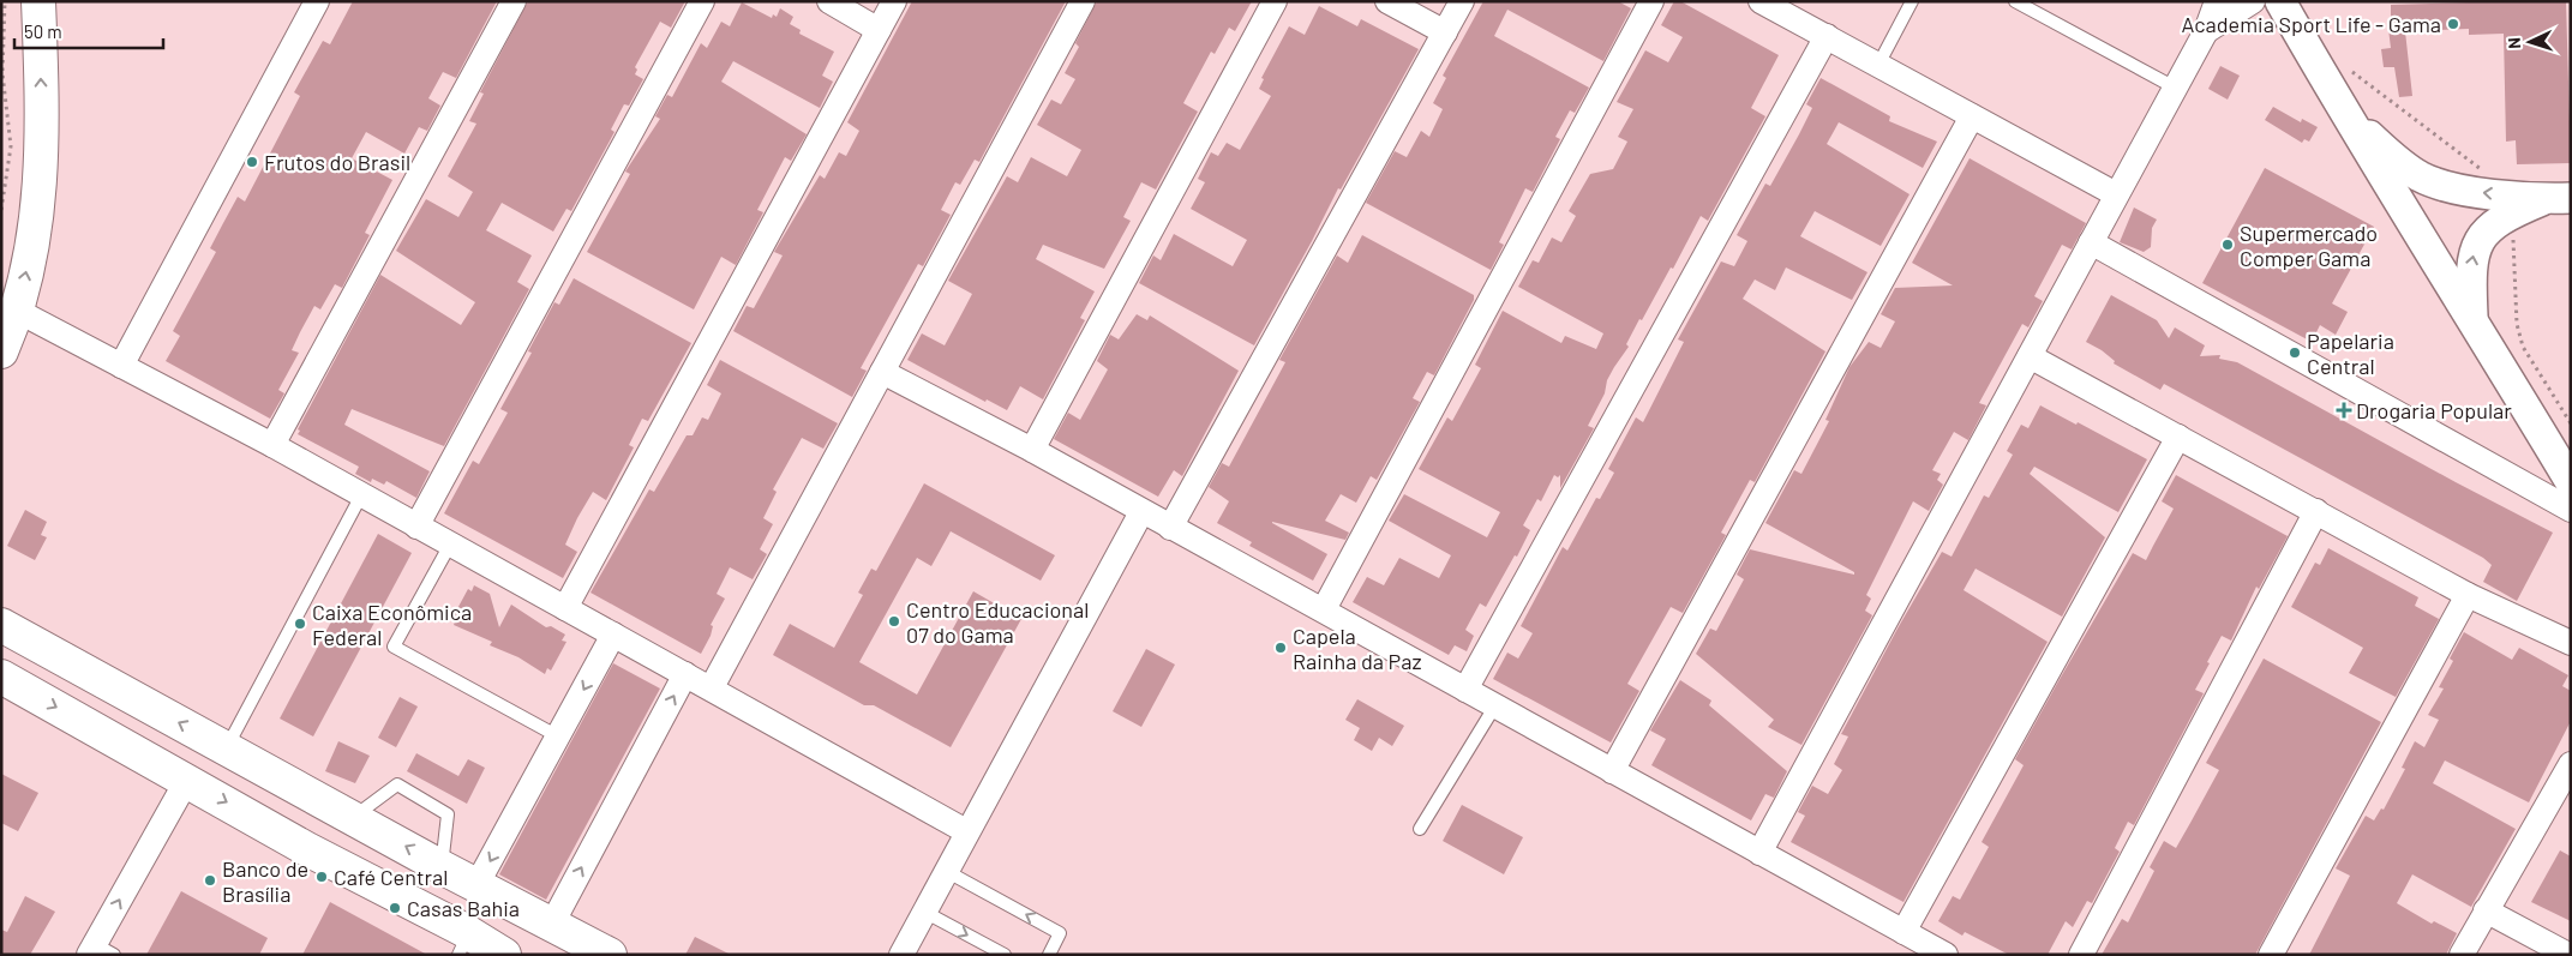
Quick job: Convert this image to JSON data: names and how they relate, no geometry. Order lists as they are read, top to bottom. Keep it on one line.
{"places":{"other":["Academia Sport Life - Gama","Frutos do Brasil","Supermercado Comper Gama","Papelaria Central","Centro Educacional 07 do Gama","Caixa Econômica Federal","Capela Rainha da Paz","Café Central","Banco de Brasília","Casas Bahia"],"health":["Drogaria Popular"]},"scale_bar":"50 m","north":"left"}
